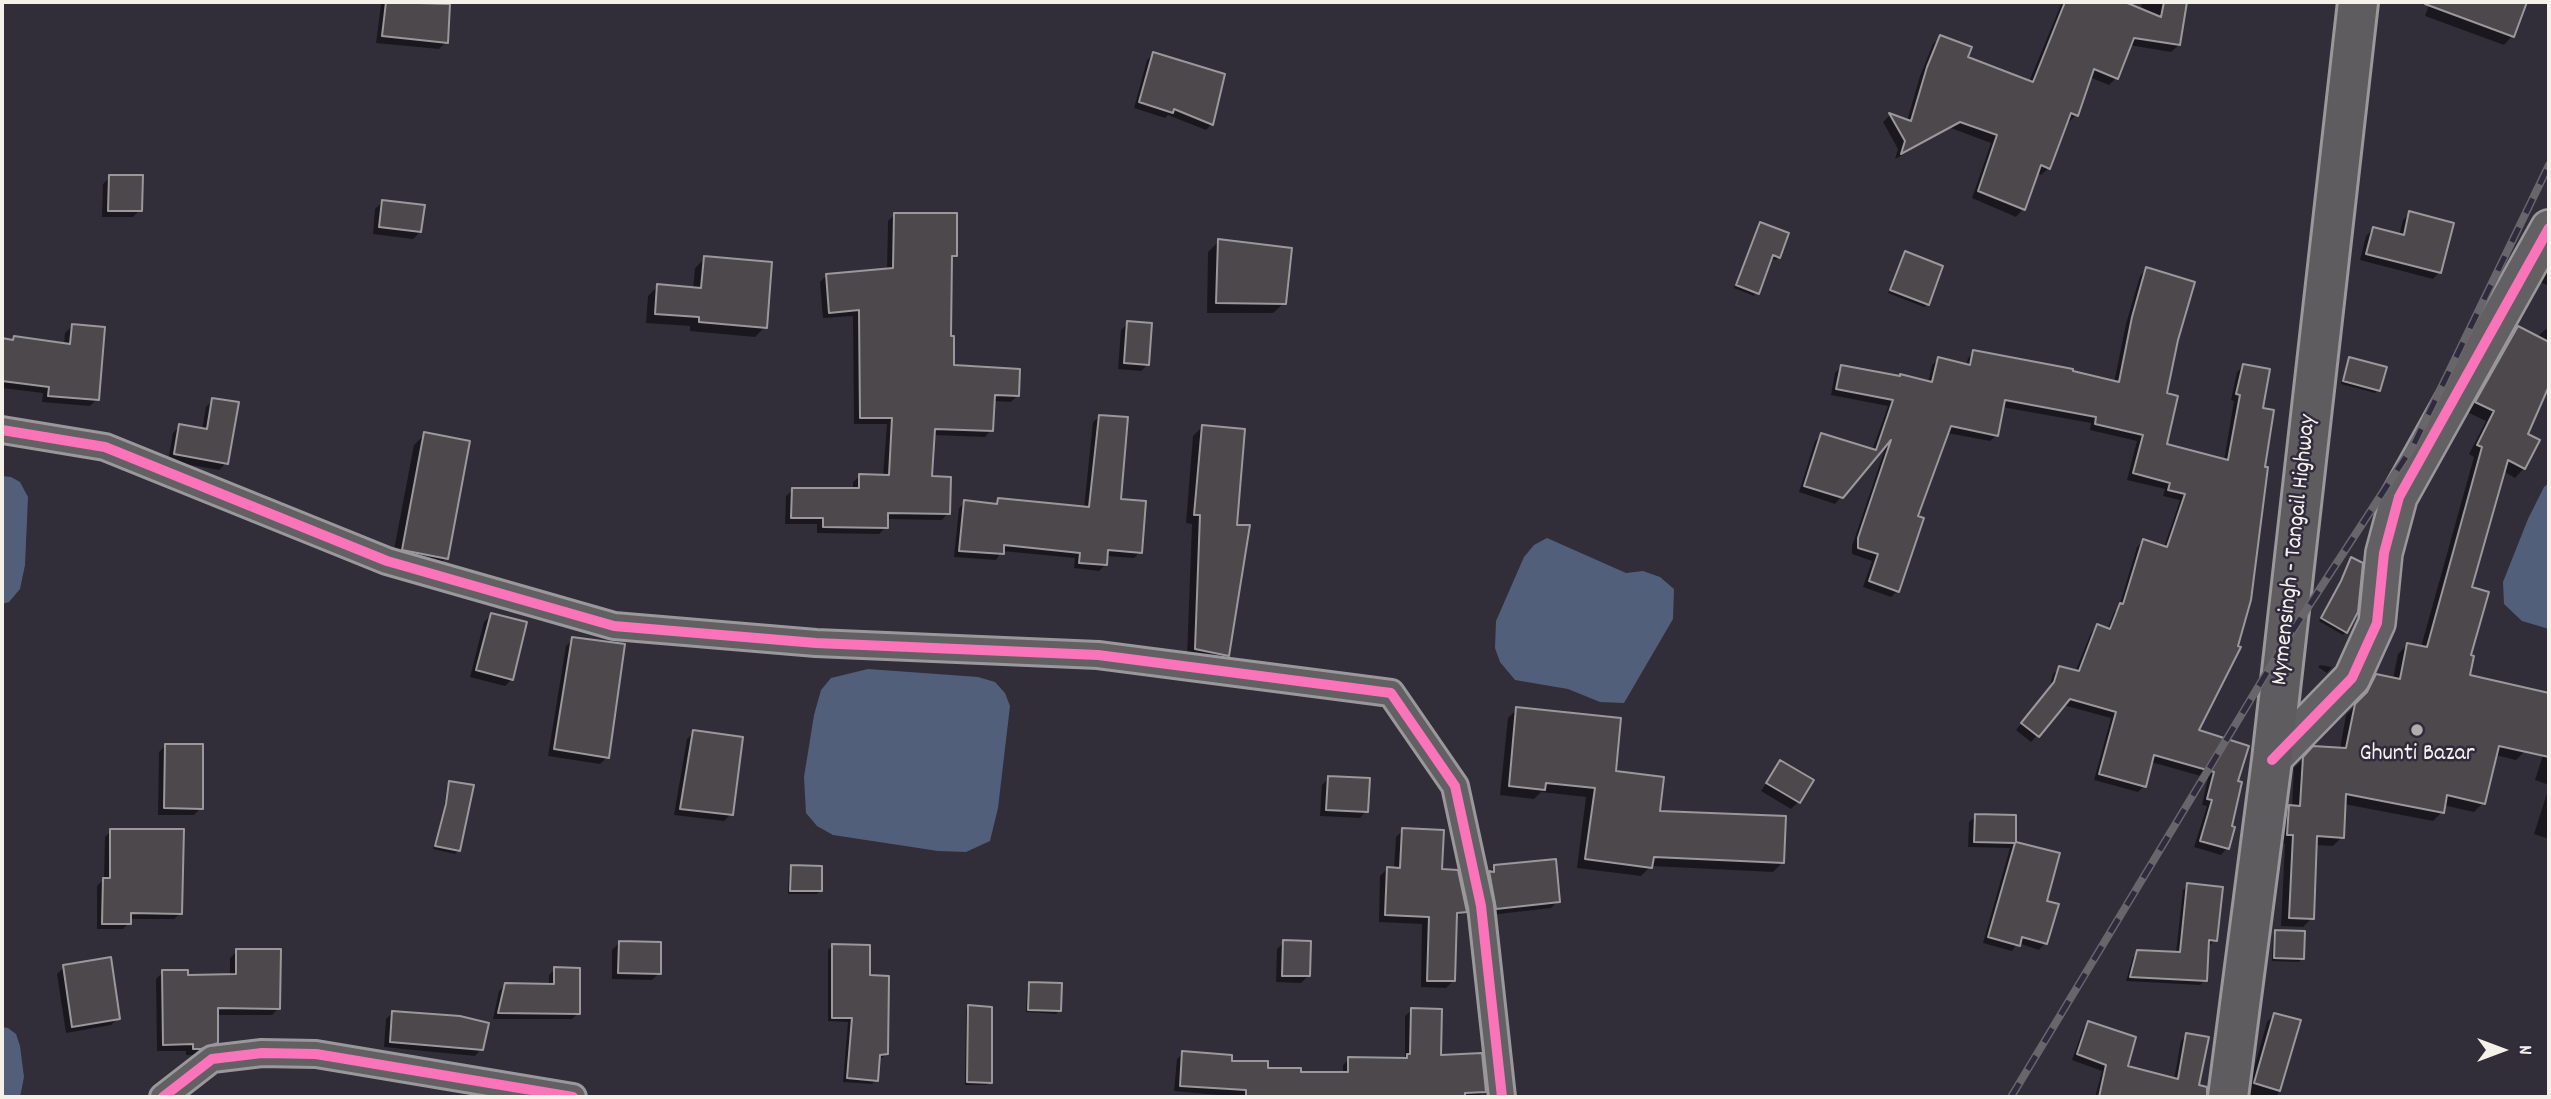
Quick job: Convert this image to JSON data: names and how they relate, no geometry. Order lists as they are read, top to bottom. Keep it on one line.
{"streets":{"highway":["Mymensingh - Tangail Highway"]},"places":["Ghunti Bazar"],"north":"right"}
